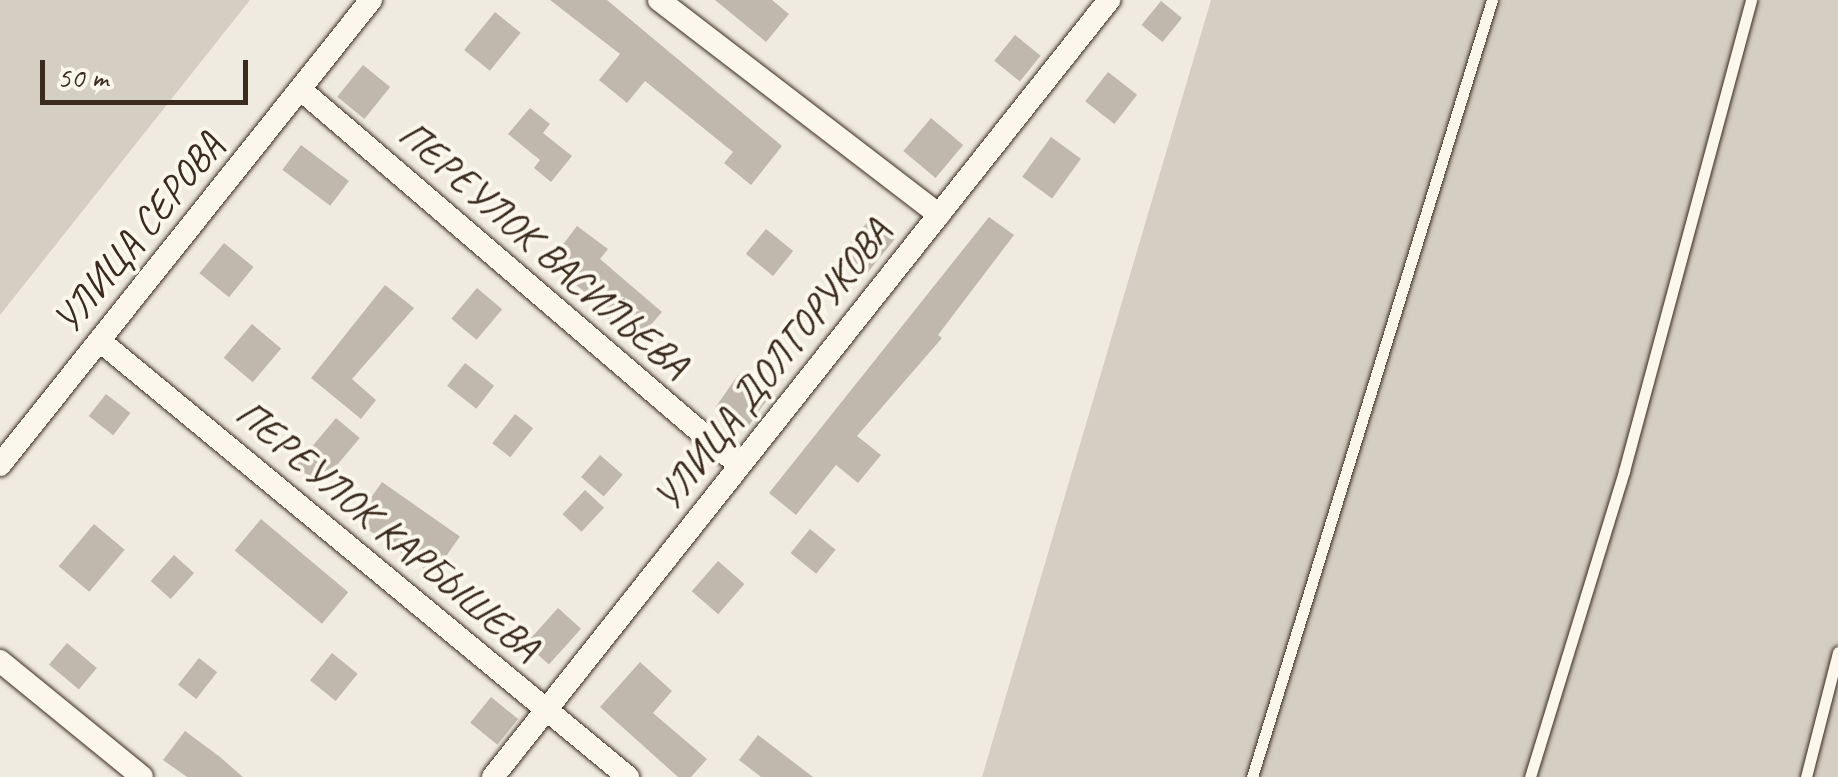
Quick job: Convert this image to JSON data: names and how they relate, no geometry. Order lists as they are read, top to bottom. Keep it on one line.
{"streets":{"street":["УЛИЦА СЕРОВА","ПЕРЕУЛОК ВАСИЛЬЕВА","УЛИЦА ДОЛГОРУКОВА","ПЕРЕУЛОК КАРБЫШЕВА"]},"crossings":[["УЛИЦА СЕРОВА","ПЕРЕУЛОК ВАСИЛЬЕВА"],["УЛИЦА СЕРОВА","ПЕРЕУЛОК КАРБЫШЕВА"],["ПЕРЕУЛОК ВАСИЛЬЕВА","УЛИЦА ДОЛГОРУКОВА"],["УЛИЦА ДОЛГОРУКОВА","ПЕРЕУЛОК КАРБЫШЕВА"]],"scale_bar":"50 m"}
